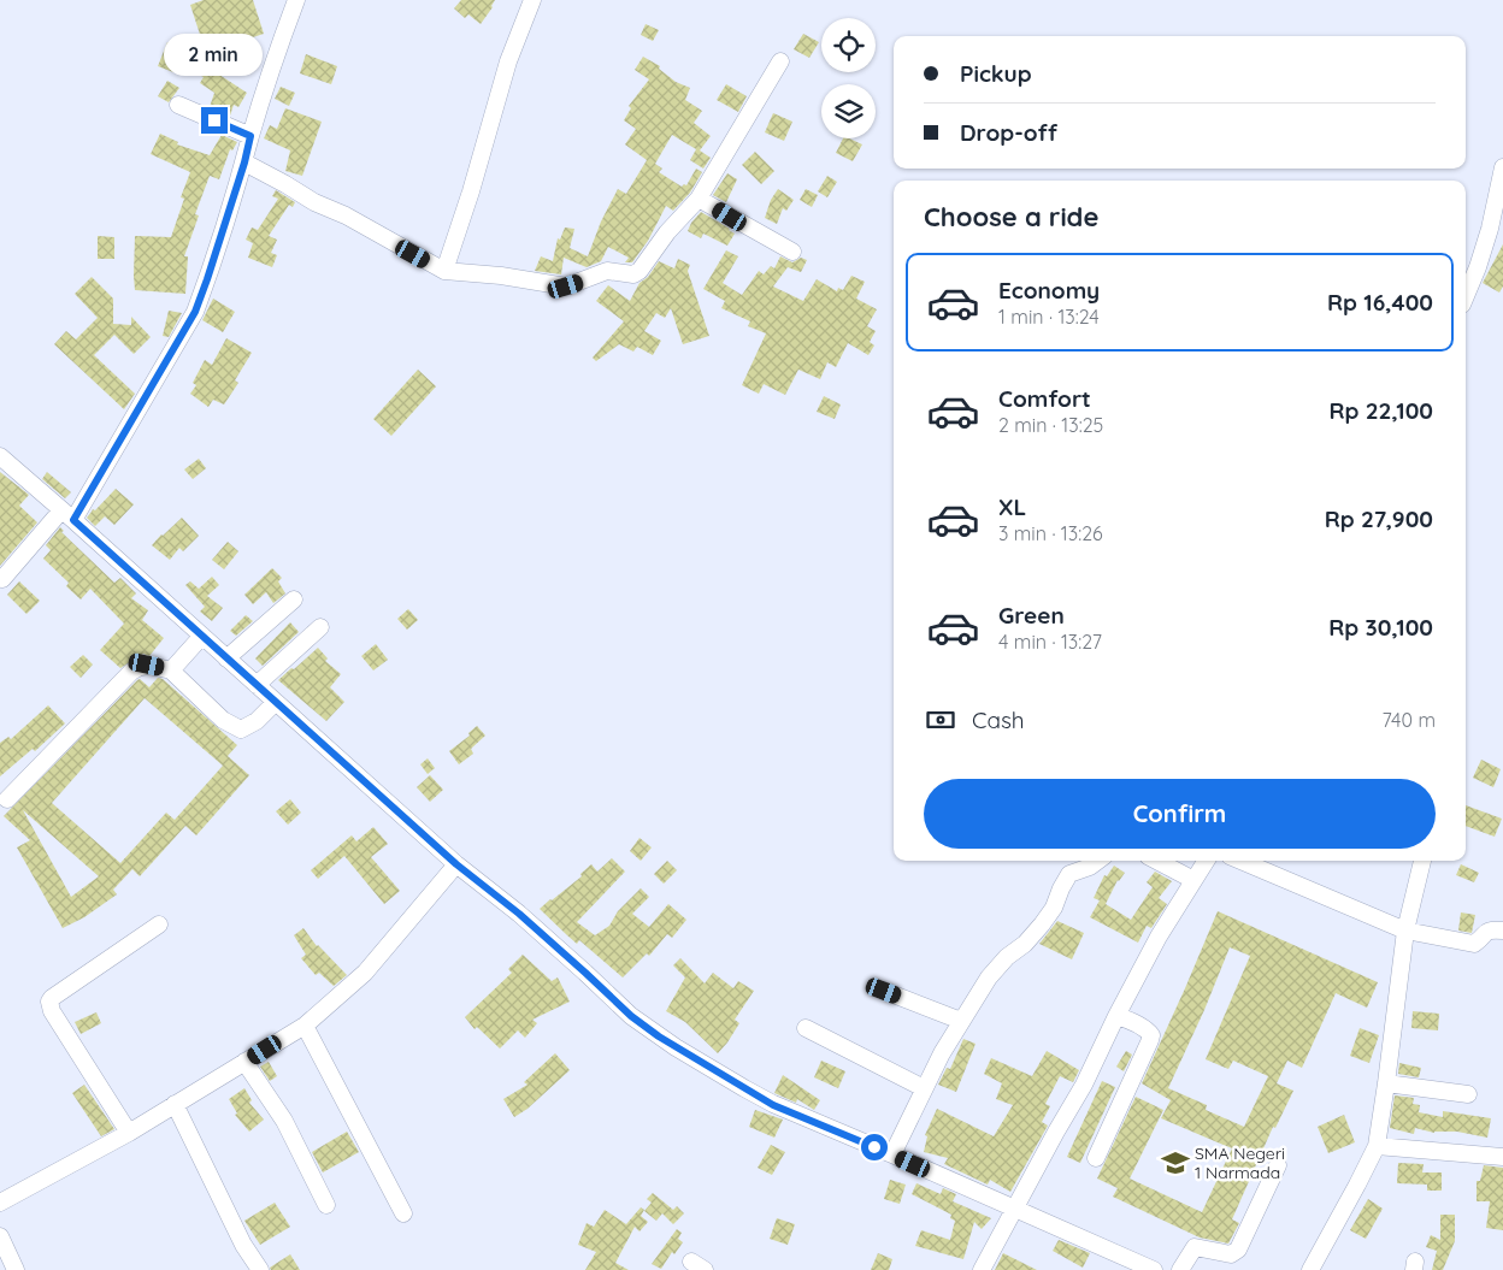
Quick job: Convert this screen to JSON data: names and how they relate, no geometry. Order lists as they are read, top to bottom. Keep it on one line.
{"places":{"school or university":["SMA Negeri 1 Narmada"]},"page":{"bubble":"2 min","banner":["Pickup","Drop-off"],"heading":"Choose a ride","list":[{"name":"Economy","note":"1 min · 13:24","value":"Rp 16,400"},{"name":"Comfort","note":"2 min · 13:25","value":"Rp 22,100"},{"name":"XL","note":"3 min · 13:26","value":"Rp 27,900"},{"name":"Green","note":"4 min · 13:27","value":"Rp 30,100"}],"pay":["Cash","740 m"],"buttons":"Confirm"}}
